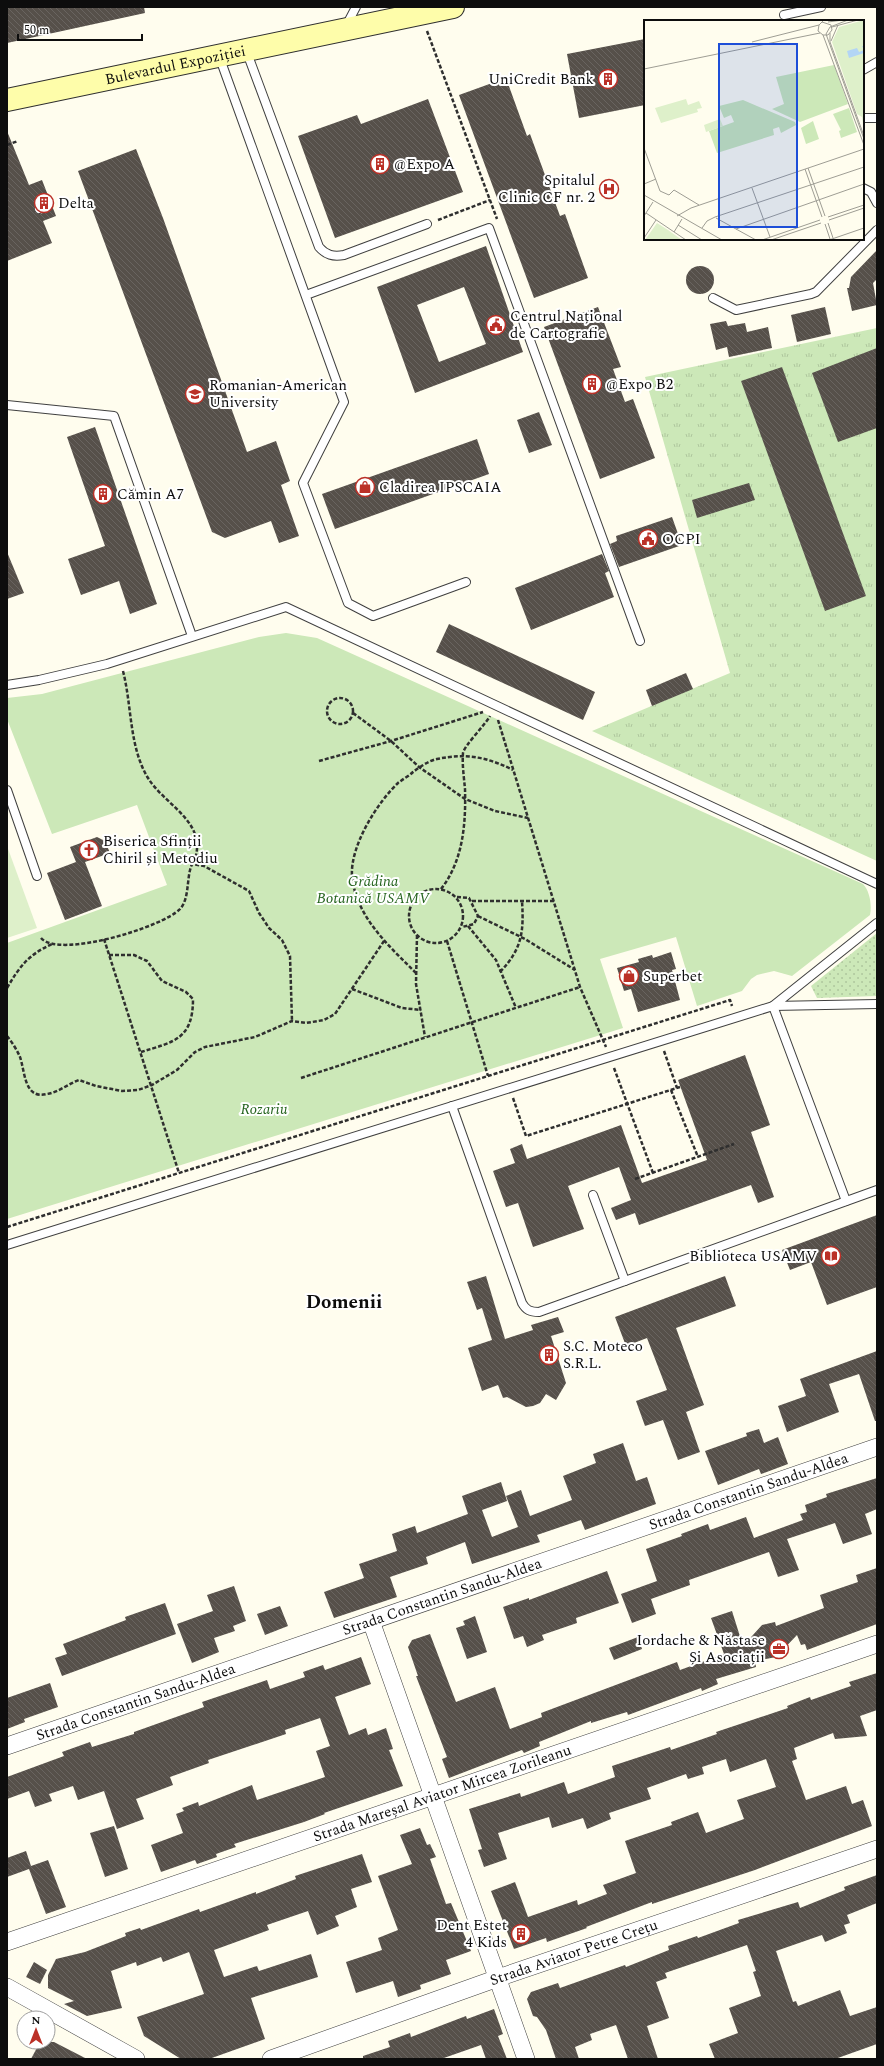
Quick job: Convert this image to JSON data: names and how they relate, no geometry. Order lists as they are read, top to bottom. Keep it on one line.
{"streets":{"street":["Bulevardul Expoziției","Strada Constantin Sandu-Aldea","Strada Mareșal Aviator Mircea Zorileanu","Strada Aviator Petre Crețu"]},"districts":["Domenii"],"parks":["Grădina Botanică USAMV","Rozariu"],"places":{"building":["UniCredit Bank","@Expo A","Delta","@Expo B2","Cămin A7","S.C. Moteco S.R.L.","Dent Estet 4 Kids"],"hospital":["Spitalul Clinic CF nr. 2"],"public building":["Centrul Național de Cartografie","OCPI"],"school or university":["Romanian-American University"],"shop":["Cladirea IPSCAIA","Superbet"],"church":["Biserica Sfinții Chiril și Metodiu"],"library":["Biblioteca USAMV"],"office":["Iordache & Năstase Și Asociații"]},"scale_bar":"50 m","north":"top"}
